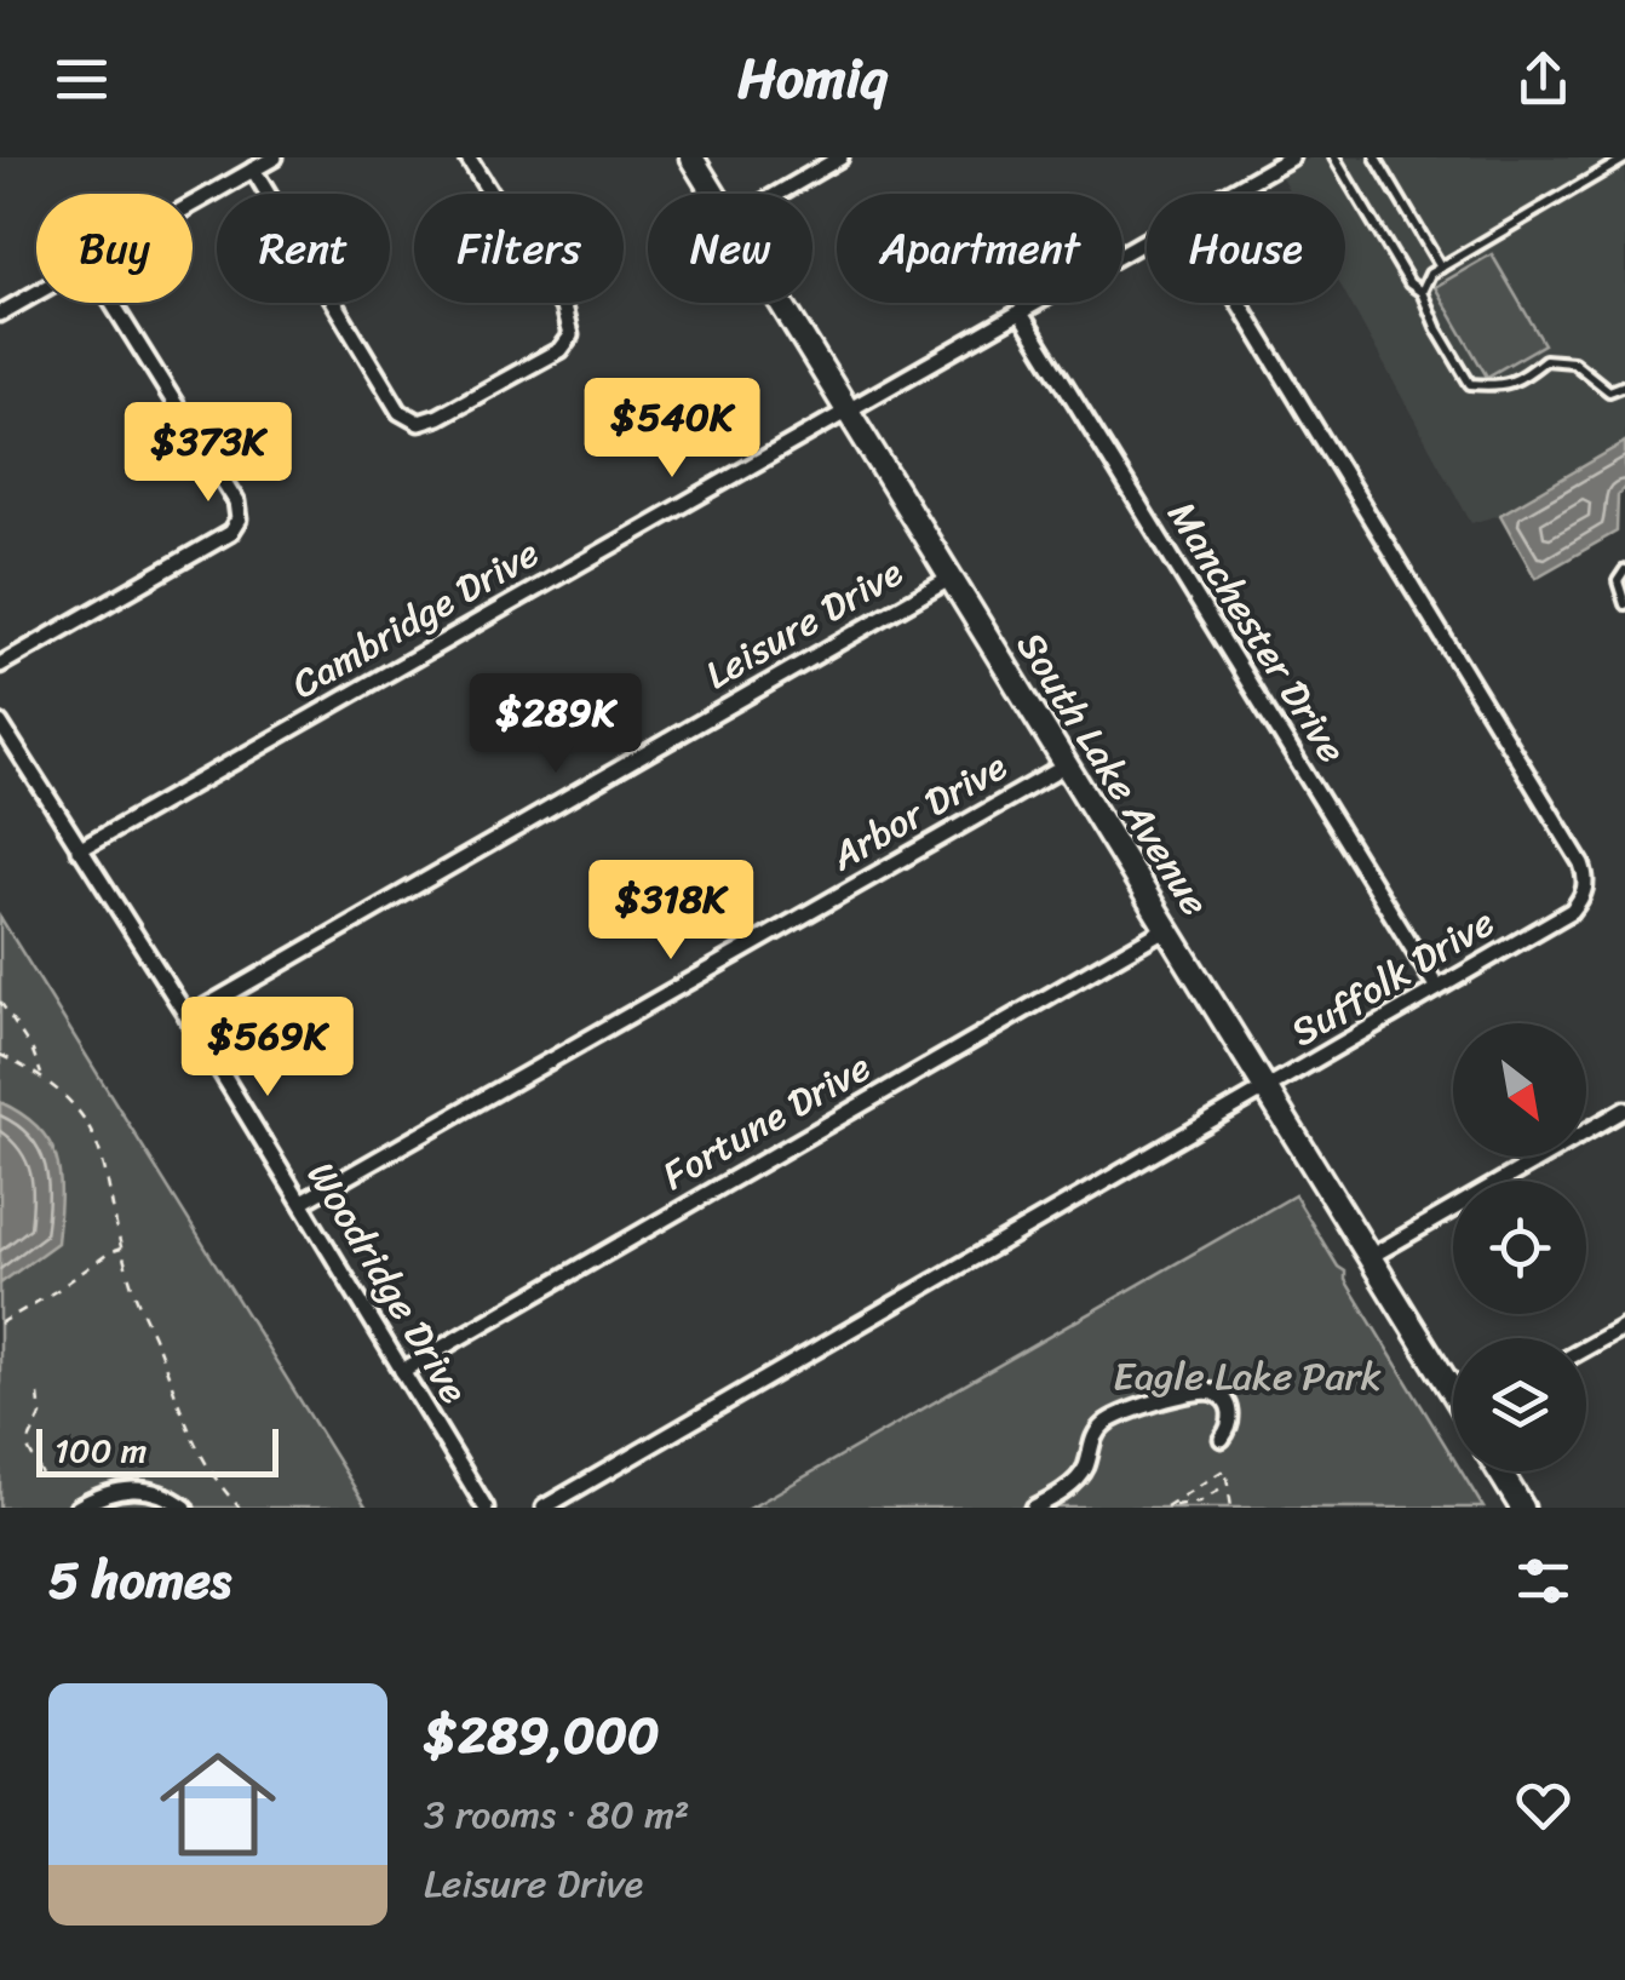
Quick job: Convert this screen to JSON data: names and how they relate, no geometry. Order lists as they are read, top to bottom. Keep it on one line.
{"streets":{"street":["Cambridge Drive","Leisure Drive","Manchester Drive","South Lake Avenue","Arbor Drive","Suffolk Drive","Fortune Drive","Woodridge Drive"]},"crossings":[["Cambridge Drive","Manchester Drive"],["Cambridge Drive","South Lake Avenue"],["Cambridge Drive","Woodridge Drive"],["Leisure Drive","South Lake Avenue"],["Leisure Drive","Woodridge Drive"],["Manchester Drive","Suffolk Drive"],["South Lake Avenue","Arbor Drive"],["South Lake Avenue","Suffolk Drive"],["South Lake Avenue","Fortune Drive"],["Arbor Drive","Woodridge Drive"],["Fortune Drive","Woodridge Drive"]],"parks":["Eagle Lake Park"],"scale_bar":"100 m","north":"bottom right","page":{"header":"Homiq","chip":["Buy","Rent","Filters","New","Apartment","House"],"price":["$540K","$373K","$289K","$318K","$569K"],"scale":"100 m","heading":"5 homes","list":[{"name":"$289,000","note":"3 rooms · 80 m² · Leisure Drive"}]}}
